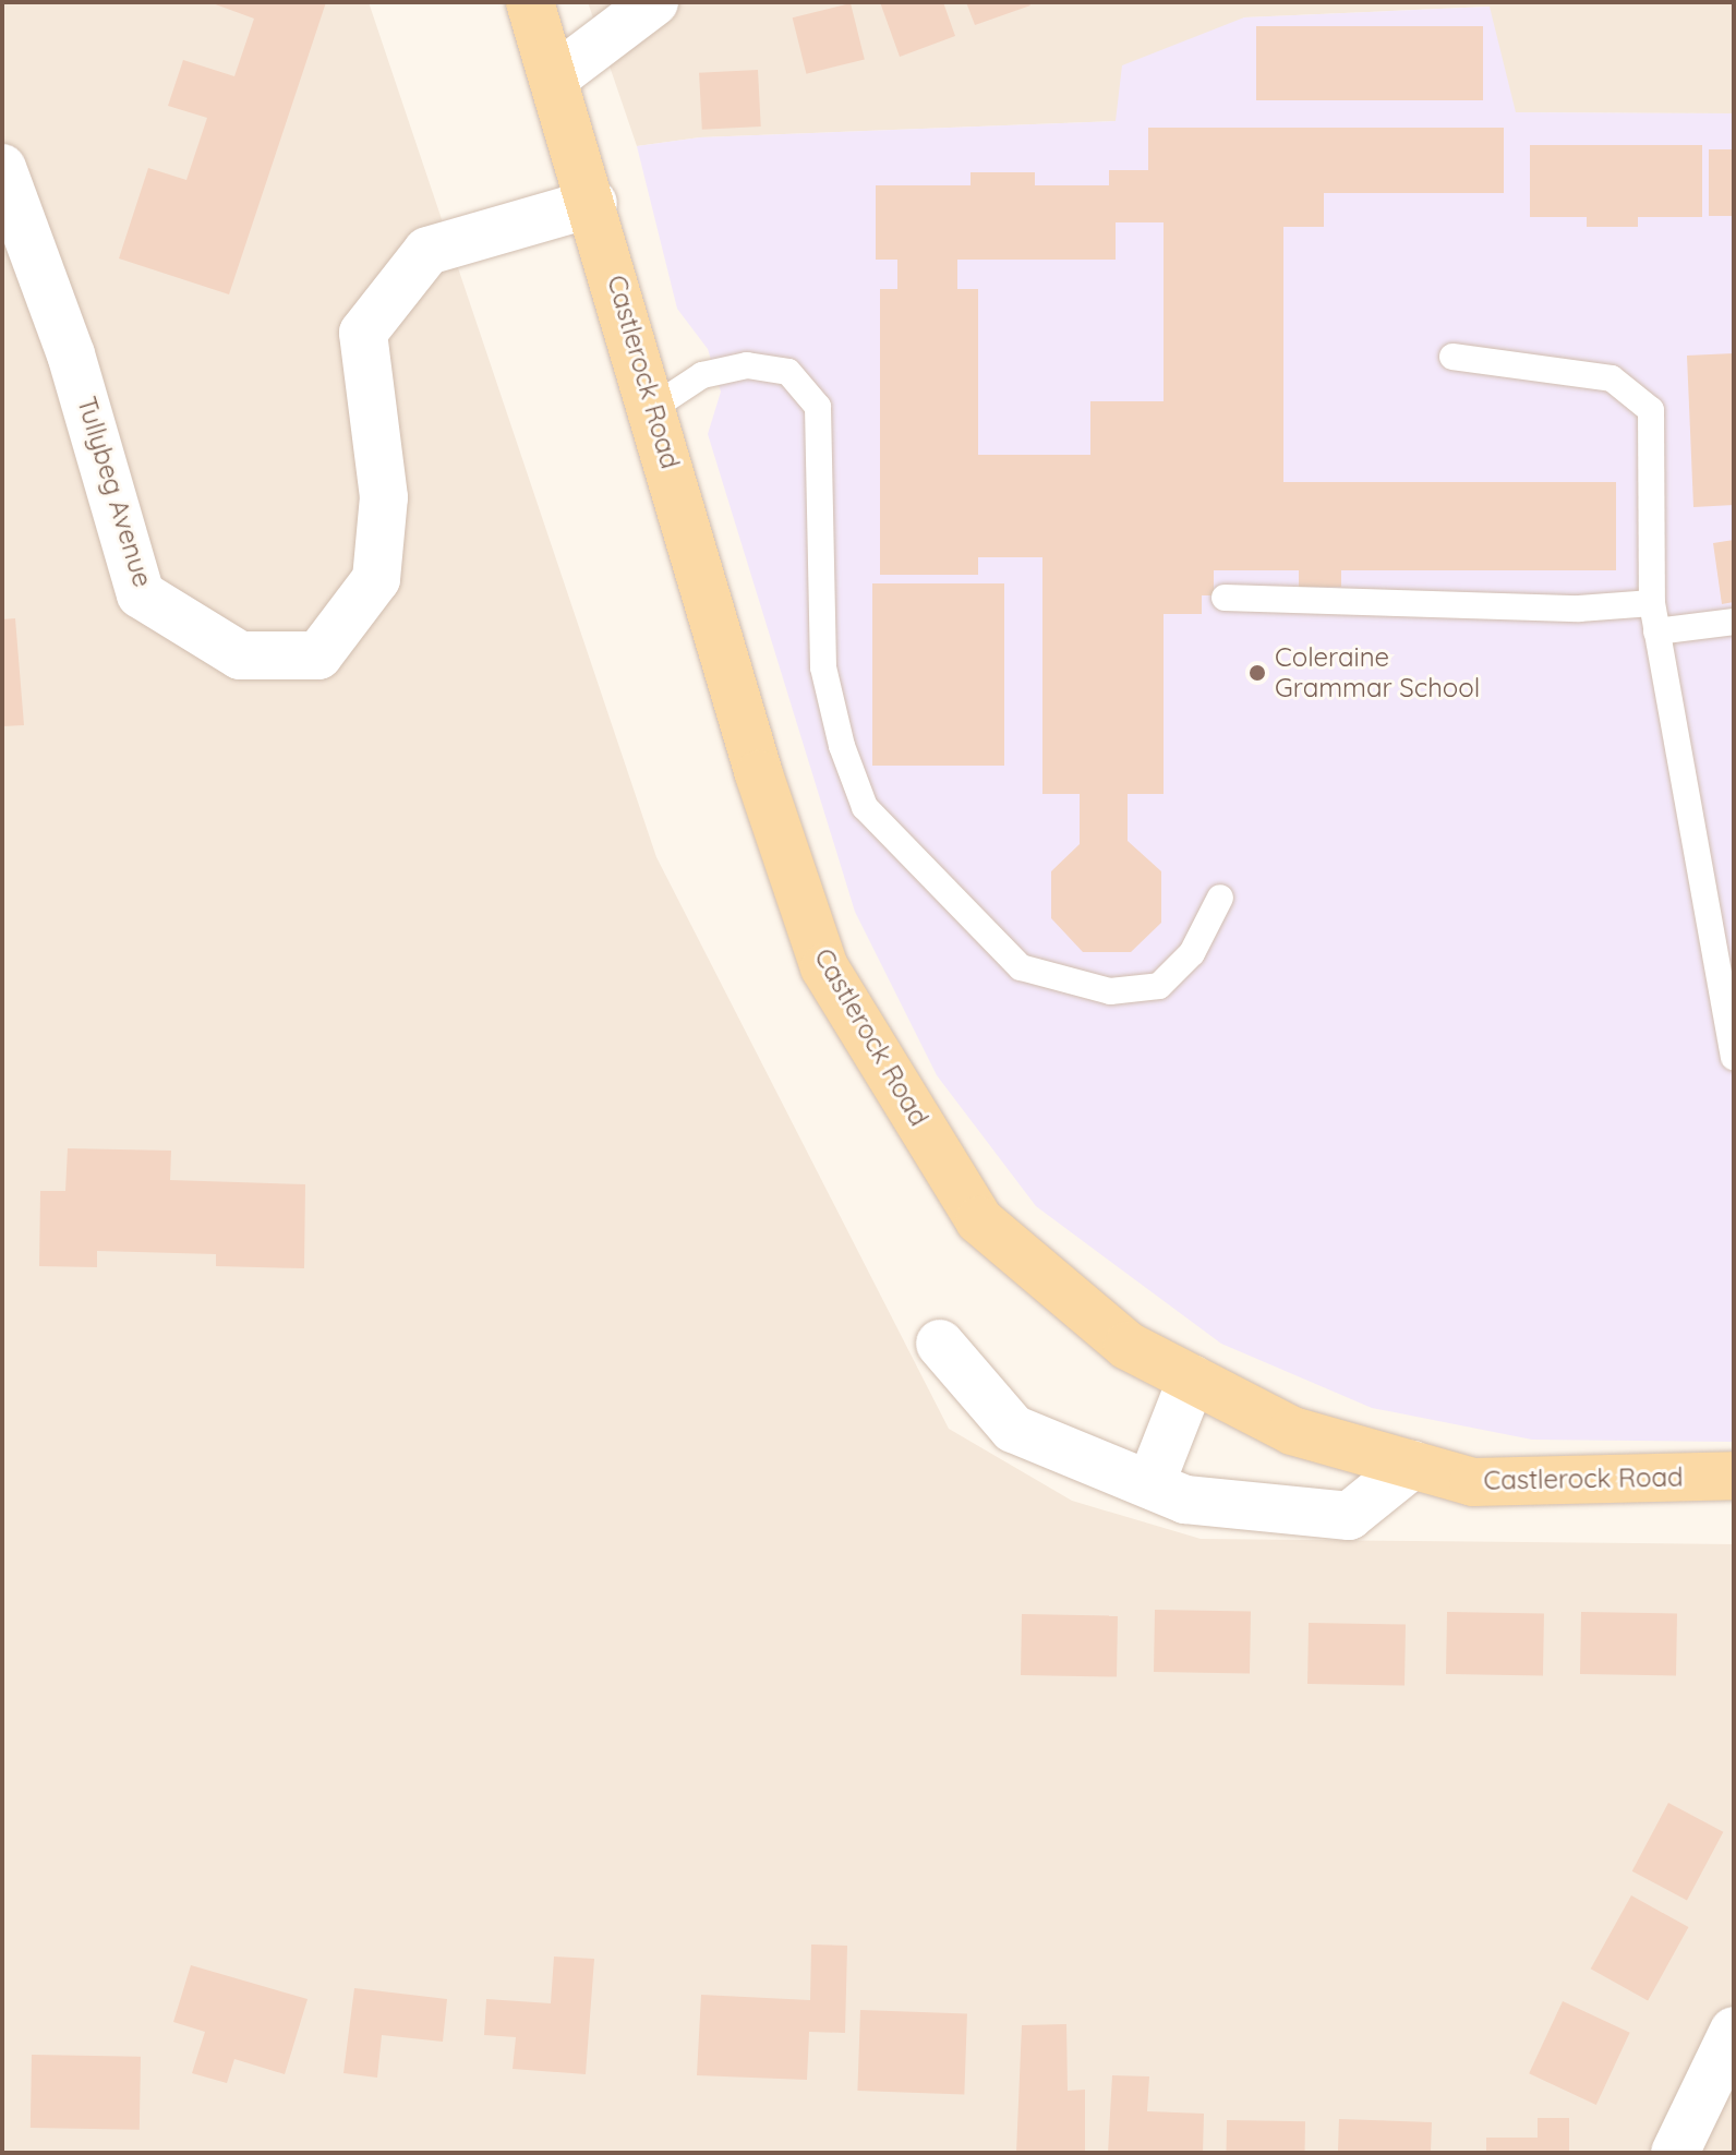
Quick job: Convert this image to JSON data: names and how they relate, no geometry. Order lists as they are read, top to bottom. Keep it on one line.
{"streets":{"main road":["Castlerock Road"],"street":["Tullybeg Avenue"]},"crossings":[["Castlerock Road","Tullybeg Avenue"]],"places":["Coleraine Grammar School"]}
